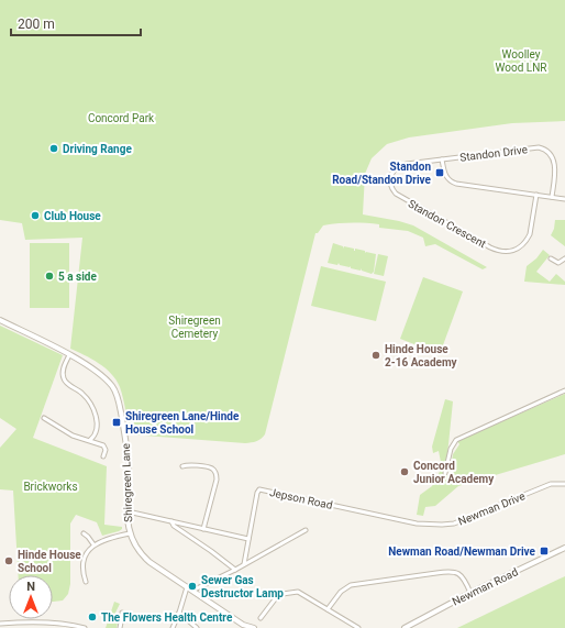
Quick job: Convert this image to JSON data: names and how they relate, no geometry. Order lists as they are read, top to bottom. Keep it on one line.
{"streets":{"street":["Standon Drive","Standon Crescent","Shiregreen Lane","Jepson Road","Newman Drive","Newman Road"]},"crossings":[["Standon Drive","Standon Crescent"],["Jepson Road","Newman Drive"]],"parks":["Woolley Wood LNR","Concord Park","Shiregreen Cemetery","Brickworks"],"places":{"other":["Driving Range","Club House","5 a side","Hinde House 2-16 Academy","Concord Junior Academy","Hinde House School","Sewer Gas Destructor Lamp","The Flowers Health Centre"],"transit":["Standon Road/Standon Drive","Shiregreen Lane/Hinde House School","Newman Road/Newman Drive"]},"scale_bar":"200 m","north":"top"}
